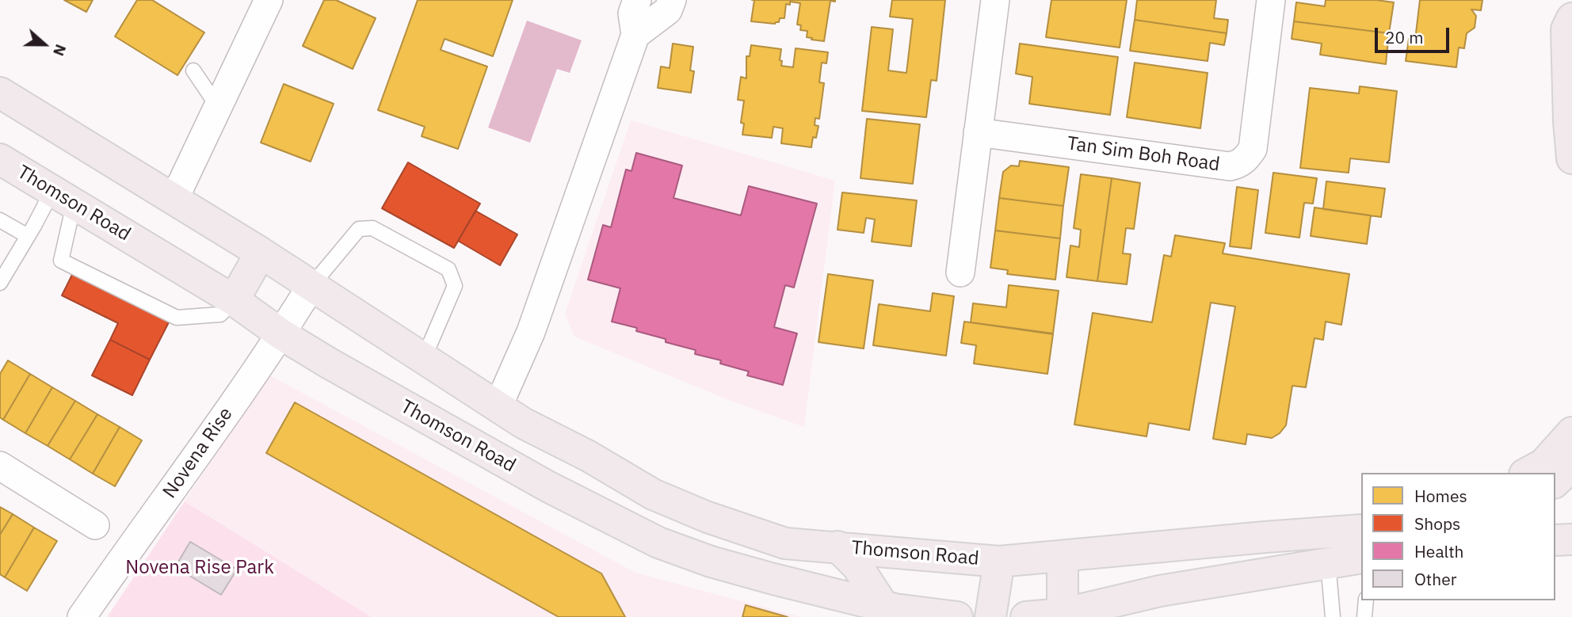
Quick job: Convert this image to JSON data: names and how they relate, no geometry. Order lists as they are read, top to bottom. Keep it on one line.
{"streets":{"main road":["Thomson Road"],"street":["Tan Sim Boh Road","Novena Rise"]},"crossings":[["Thomson Road","Novena Rise"]],"parks":["Novena Rise Park"],"legend":["Homes","Shops","Health","Other"],"scale_bar":"20 m","north":"right"}
